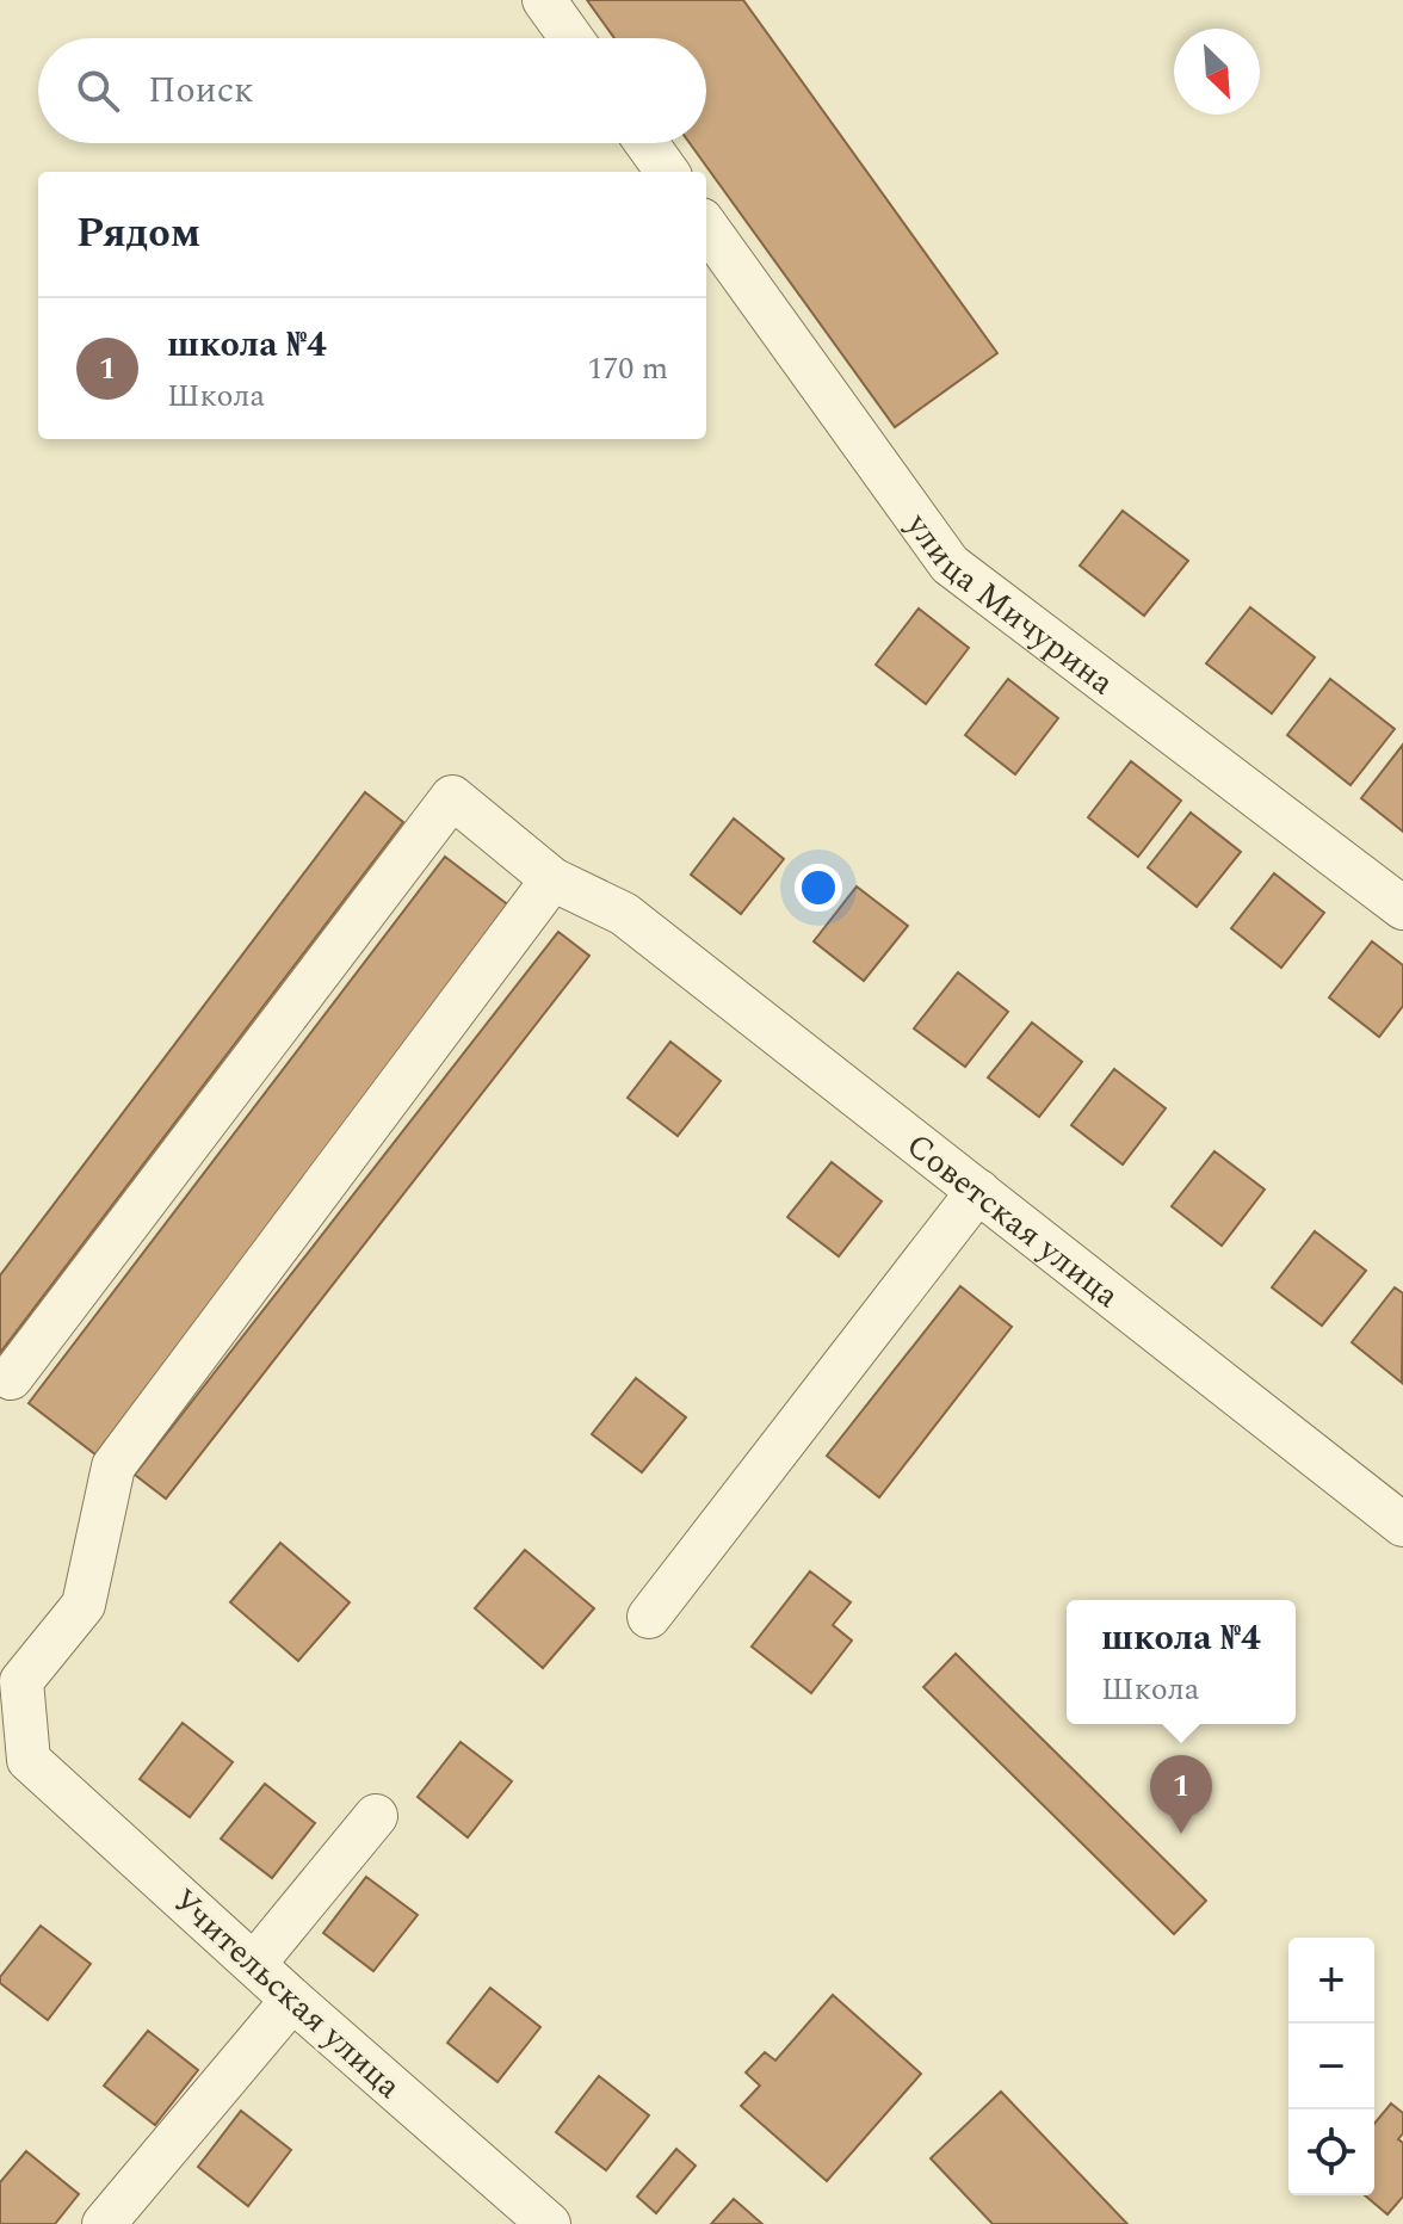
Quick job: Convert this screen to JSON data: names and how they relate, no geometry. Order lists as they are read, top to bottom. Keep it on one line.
{"streets":{"street":["улица Мичурина","Советская улица","Учительская улица"]},"crossings":[["Советская улица","Учительская улица"]],"north":"bottom right","page":{"search":"Поиск","heading":"Рядом","list":[{"mark":"1","name":"школа №4","note":"Школа","value":"170 m"}],"popup":["школа №4","Школа"],"pins":"1","map_buttons":["+","−"]}}
